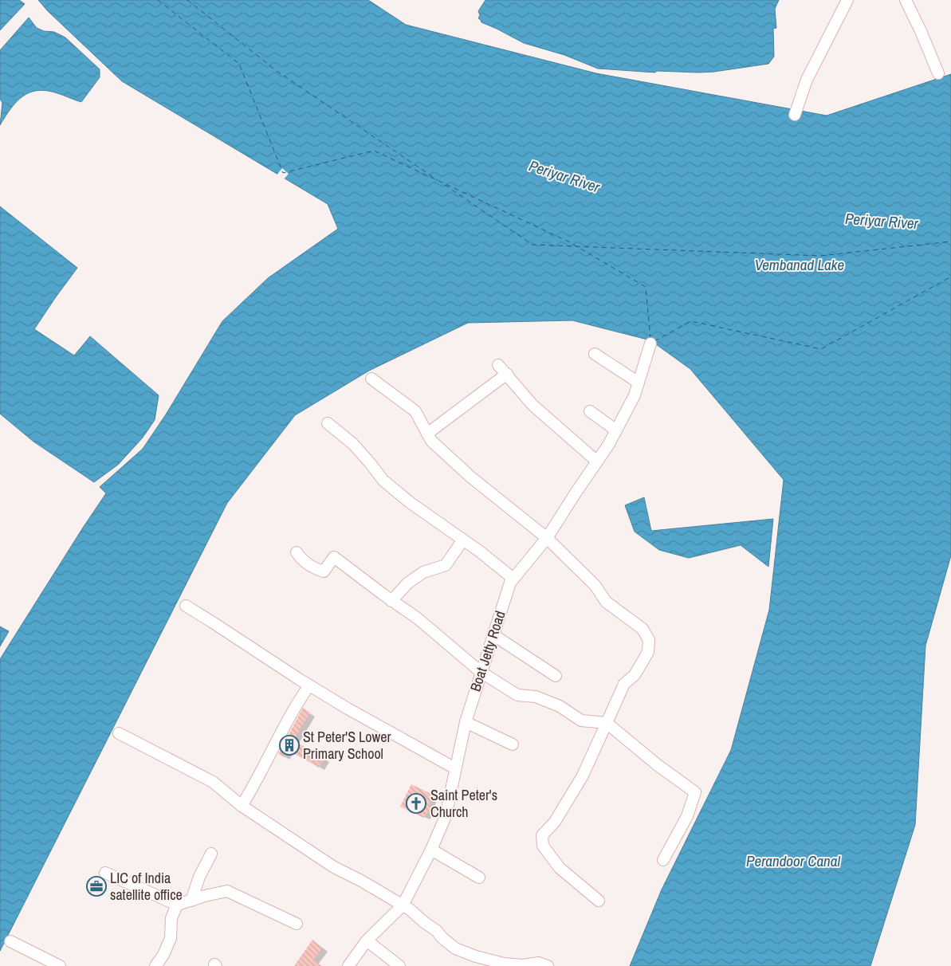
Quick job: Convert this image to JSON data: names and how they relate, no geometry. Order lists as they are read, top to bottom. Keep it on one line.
{"streets":{"street":["Boat Jetty Road"]},"water":["Periyar River","Vembanad Lake","Perandoor Canal"],"places":{"building":["St Peter'S Lower Primary School"],"church":["Saint Peter's Church"],"office":["LIC of India satellite office"]}}
